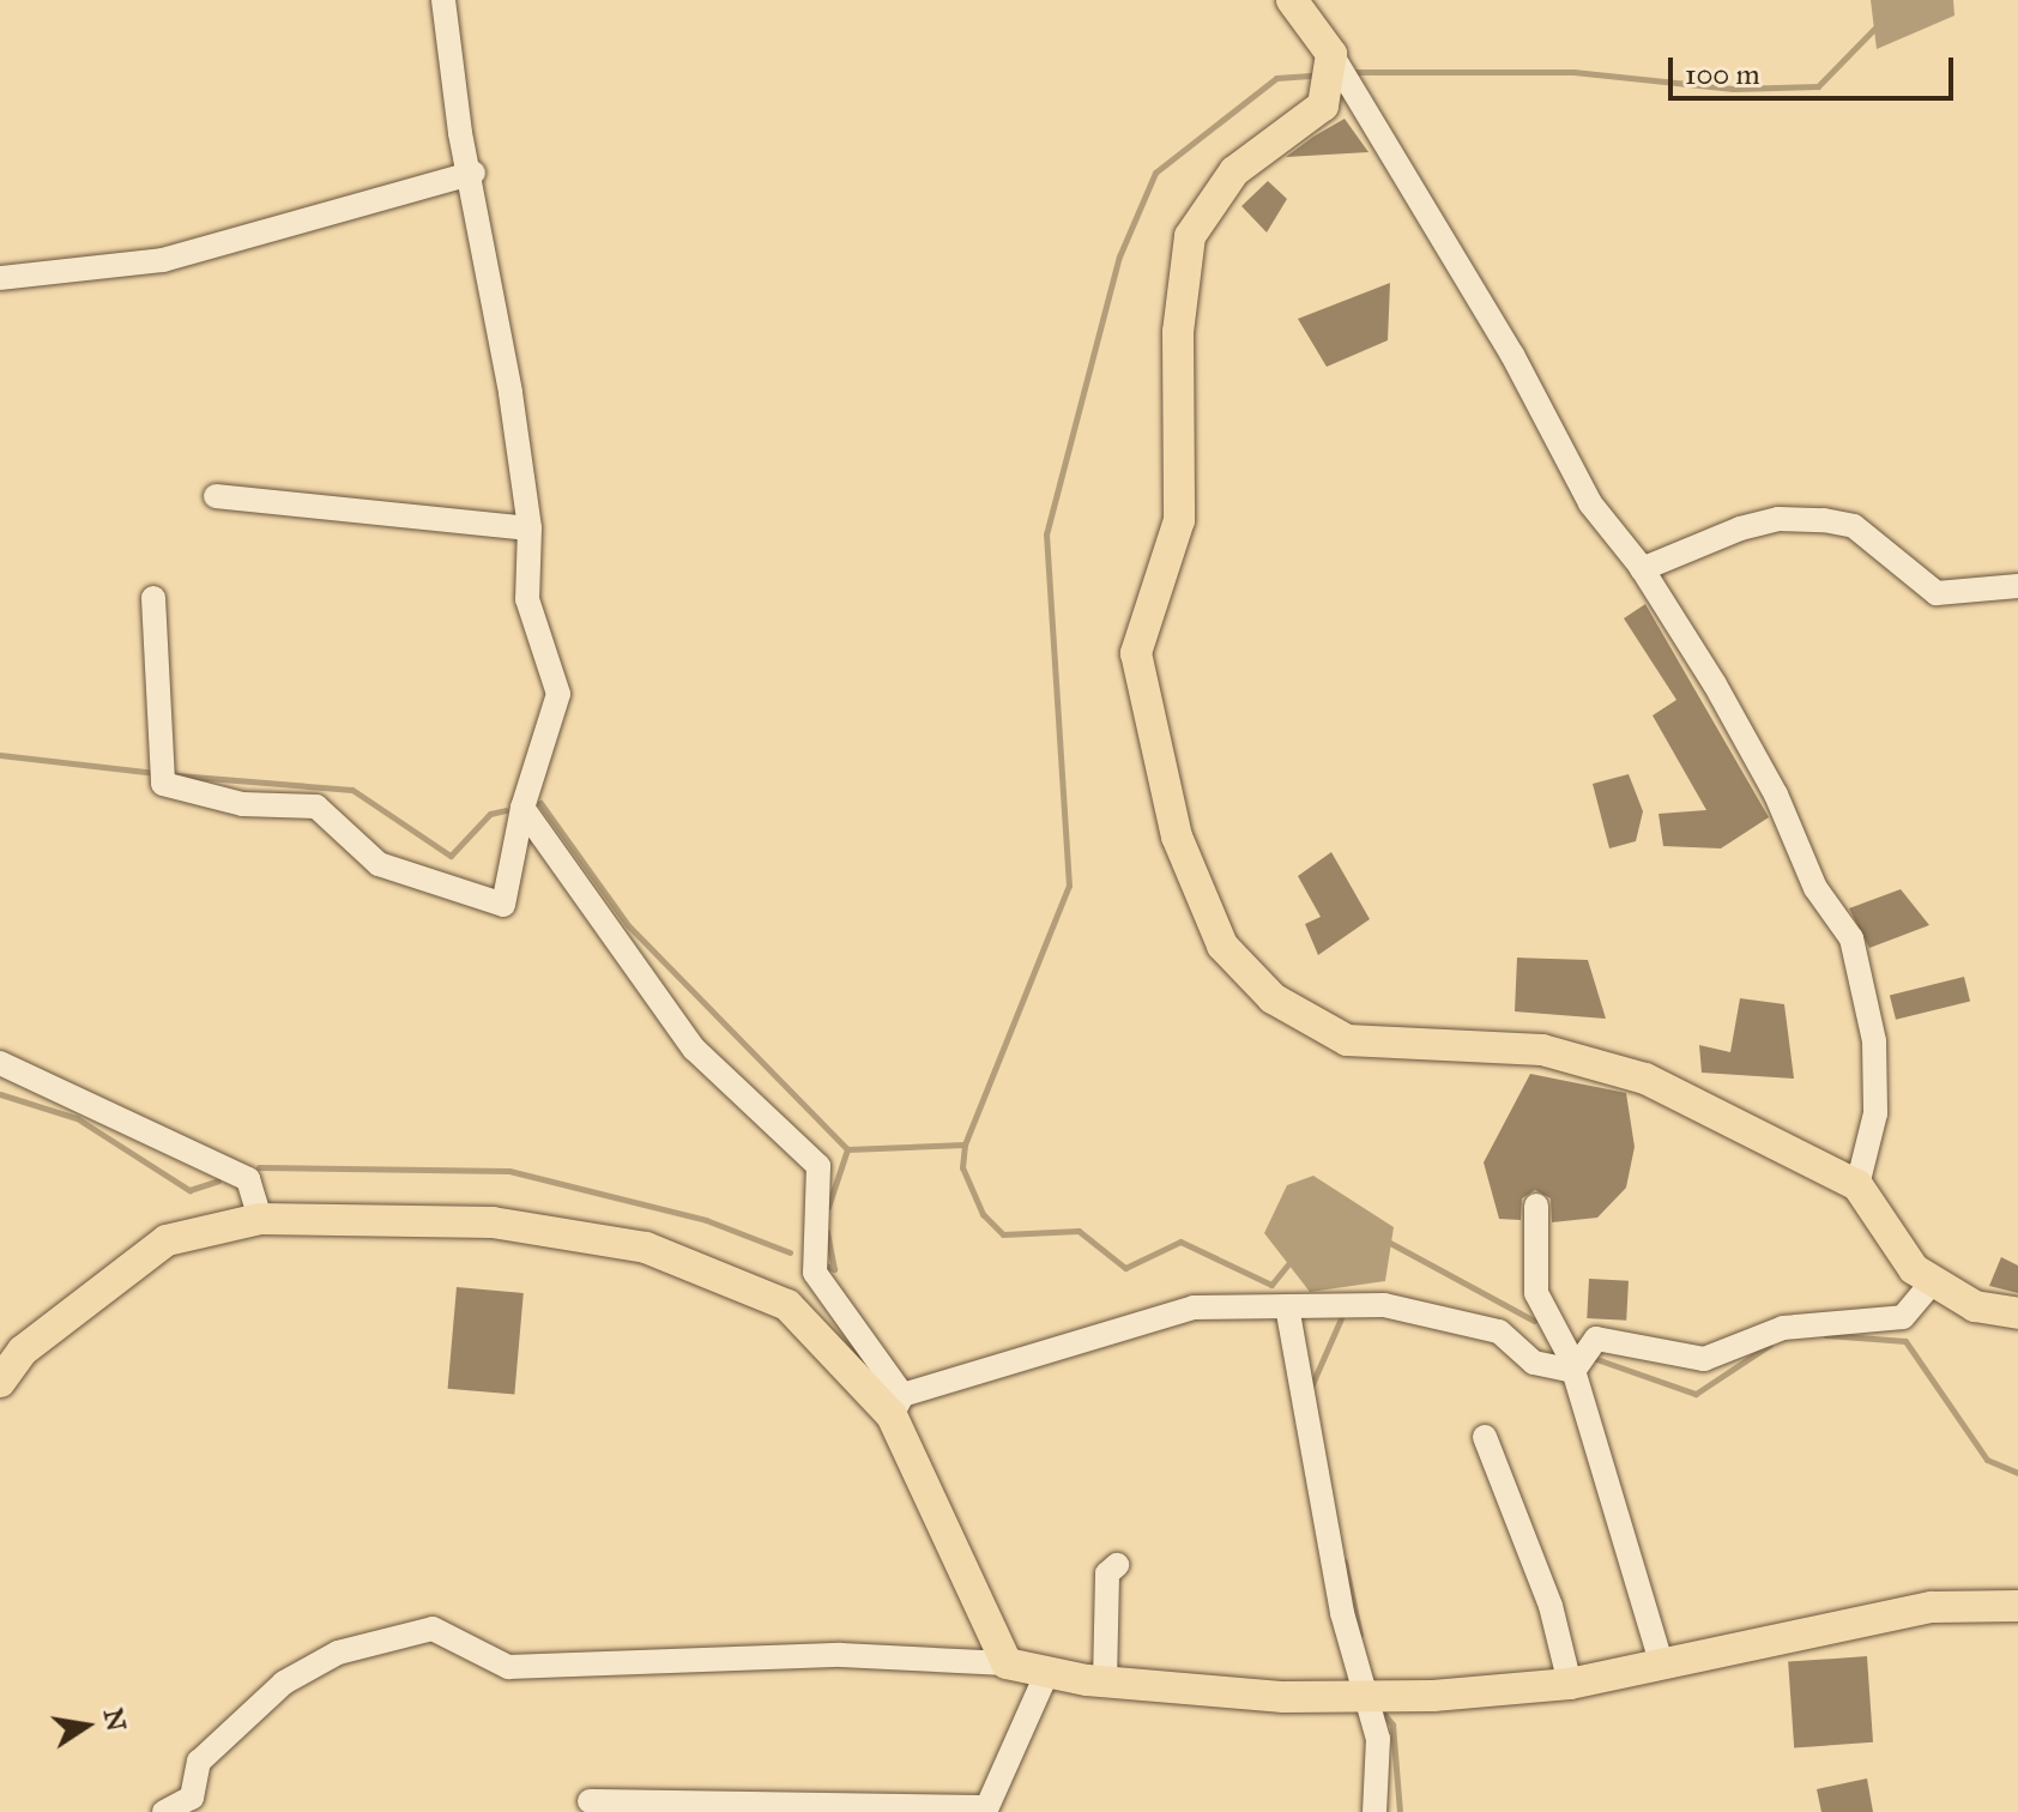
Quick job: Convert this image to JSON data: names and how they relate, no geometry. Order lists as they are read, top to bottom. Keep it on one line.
{"scale_bar":"100 m","north":"right"}
